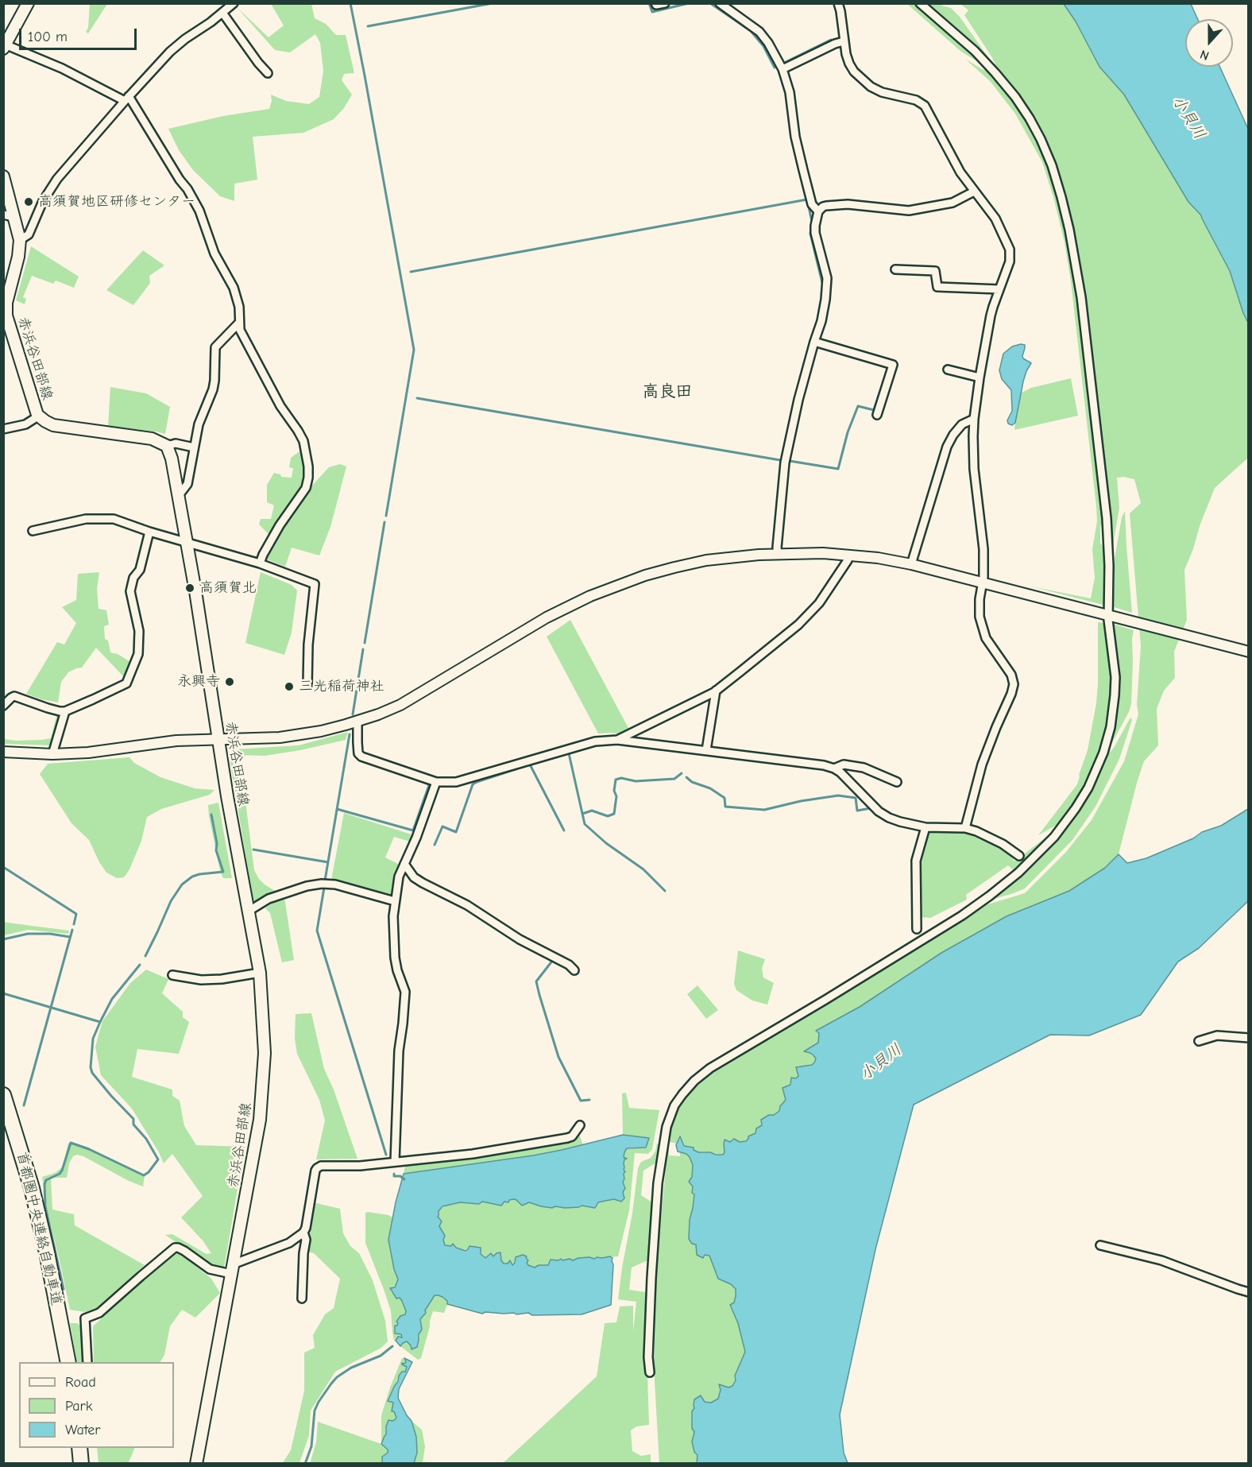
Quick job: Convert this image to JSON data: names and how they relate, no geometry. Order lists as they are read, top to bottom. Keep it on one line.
{"streets":{"highway":["首都圏中央連絡自動車道"],"main road":["赤浜谷田部線"]},"districts":["高良田"],"water":["小貝川"],"places":["高須賀地区研修センター","高須賀北","永興寺","三光稲荷神社"],"legend":["Road","Park","Water"],"scale_bar":"100 m","north":"bottom"}
